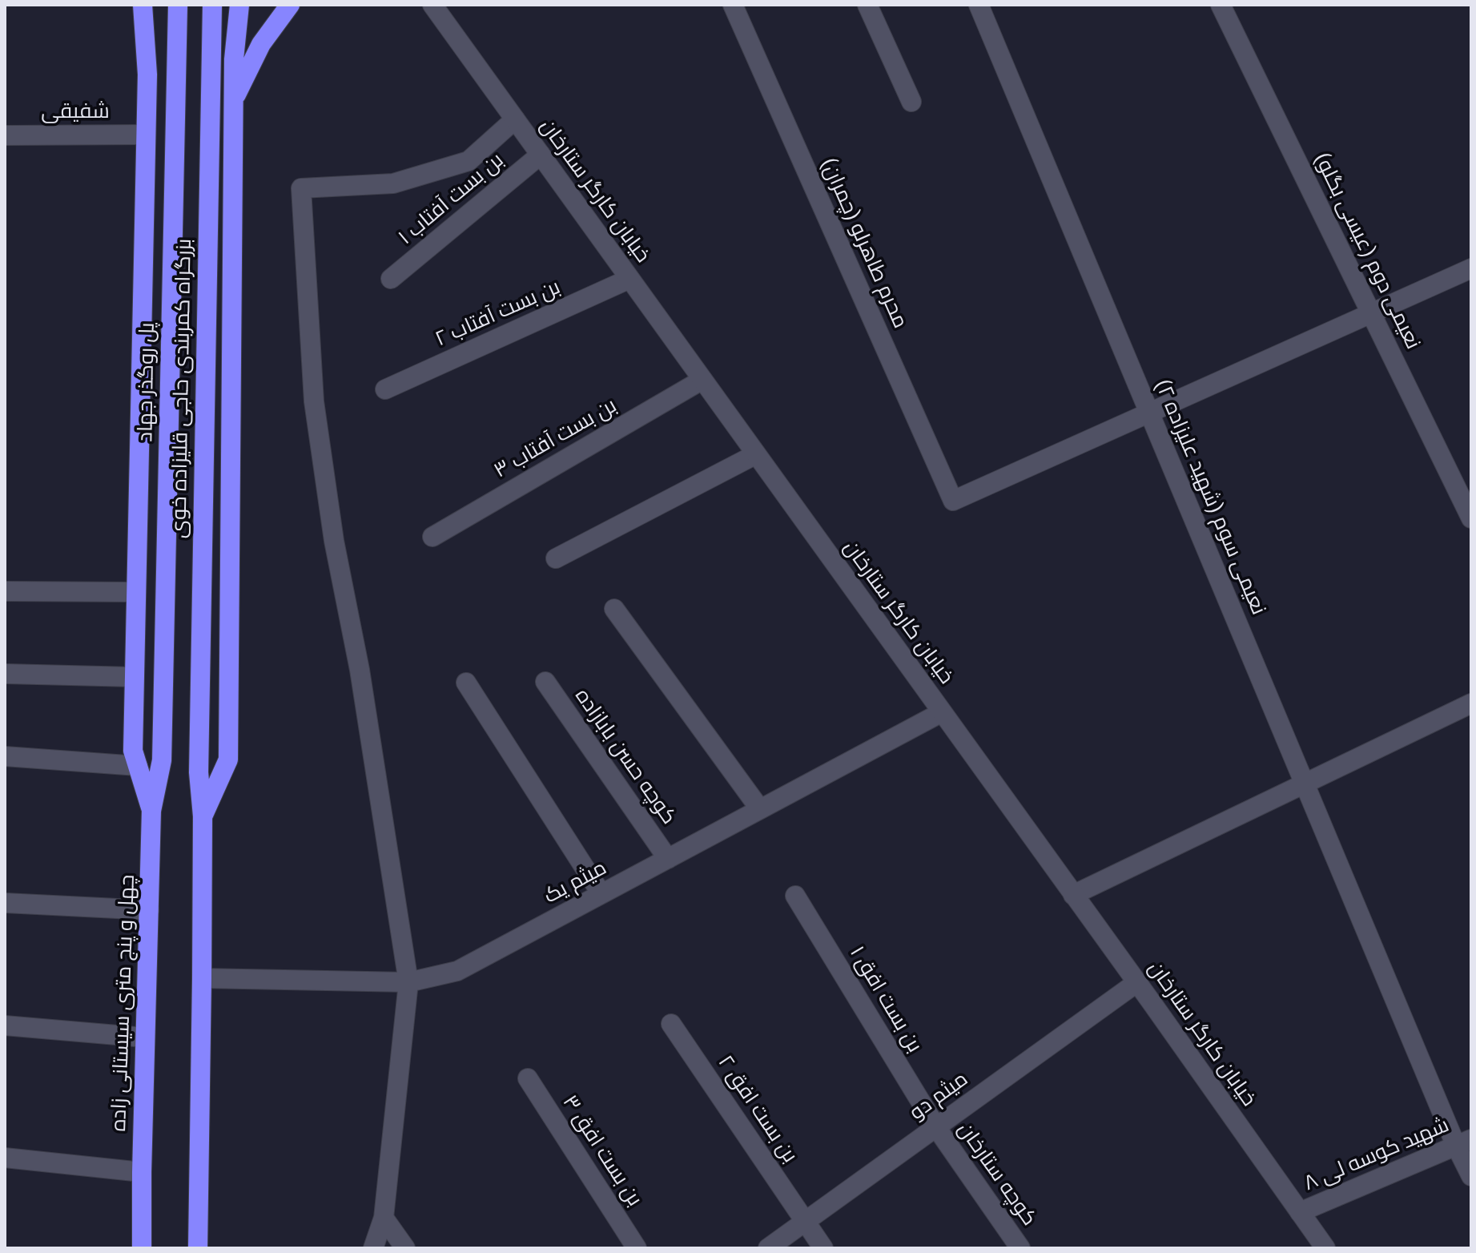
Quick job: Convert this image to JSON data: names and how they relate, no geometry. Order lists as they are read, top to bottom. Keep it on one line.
{"streets":{"highway":["پل روگذر جهاد","بزرگراه کمربندی حاجی قلیزاده خوی","چهل و پنج متری سیستانی زاده"],"street":["شفیقی","خیابان کارگر ستارخان","بن بست آفتاب ۱","محرم طاهرلو (چمران)","نعیمی دوم (عیسی بگلو)","بن بست آفتاب ۲","بن بست آفتاب ۳","نعیمی سوم (شهید علیزاده ۲)","کوچه حسن بابازاده","میثم یک","بن بست افق ۱","میثم دو","بن بست افق ۲","بن بست افق ۳","شهید کوسه لی ۸","کوچه ستارخان"]},"crossings":[["خیابان کارگر ستارخان","بن بست آفتاب ۱"],["خیابان کارگر ستارخان","بن بست آفتاب ۲"],["خیابان کارگر ستارخان","بن بست آفتاب ۳"],["خیابان کارگر ستارخان","میثم یک"],["خیابان کارگر ستارخان","میثم دو"],["خیابان کارگر ستارخان","شهید کوسه لی ۸"],["محرم طاهرلو (چمران)","نعیمی سوم (شهید علیزاده ۲)"],["پل روگذر جهاد","چهل و پنج متری سیستانی زاده"],["نعیمی سوم (شهید علیزاده ۲)","شهید کوسه لی ۸"],["کوچه حسن بابازاده","میثم یک"],["بن بست افق ۱","میثم دو"],["بن بست افق ۱","کوچه ستارخان"],["میثم دو","بن بست افق ۲"],["میثم دو","کوچه ستارخان"]]}
